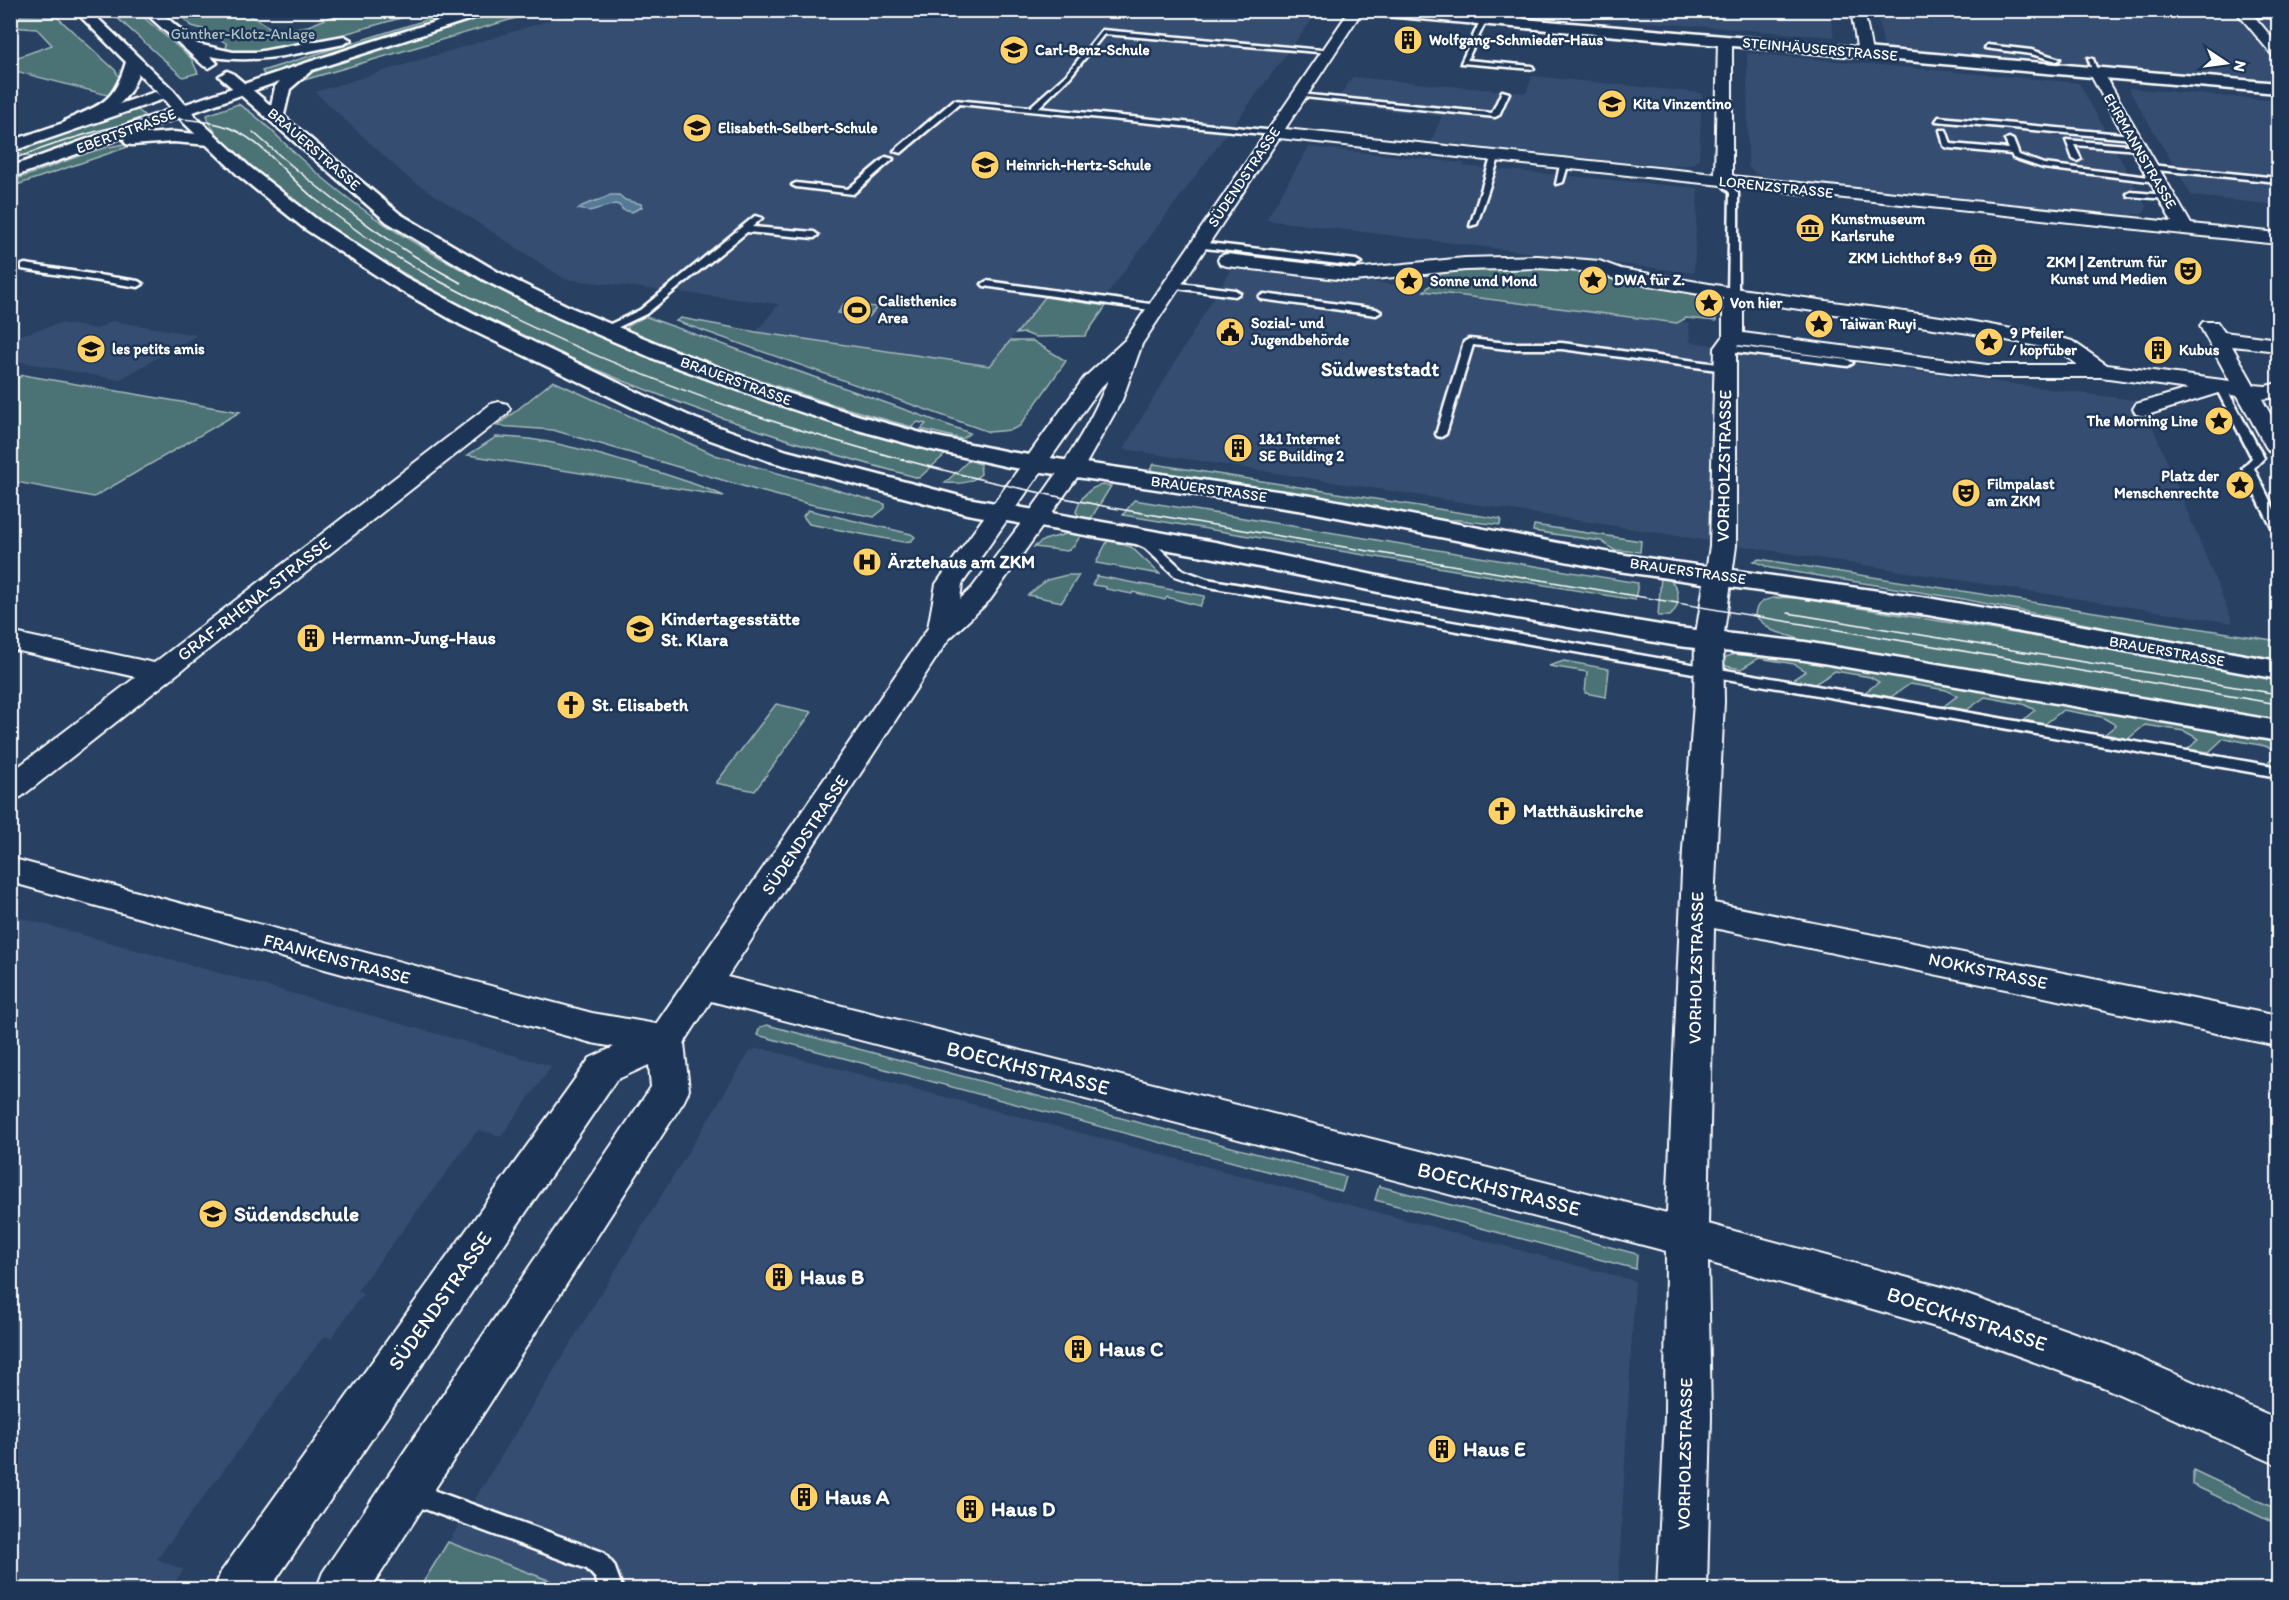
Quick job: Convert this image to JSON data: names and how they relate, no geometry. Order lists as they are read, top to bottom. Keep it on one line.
{"streets":{"main road":["STEINHÄUSERSTRASSE","EBERTSTRASSE","BRAUERSTRASSE"],"street":["EHRMANNSTRASSE","SÜDENDSTRASSE","LORENZSTRASSE","VORHOLZSTRASSE","GRAF-RHENA-STRASSE","FRANKENSTRASSE","NOKKSTRASSE","BOECKHSTRASSE"]},"crossings":[["STEINHÄUSERSTRASSE","EHRMANNSTRASSE"],["STEINHÄUSERSTRASSE","SÜDENDSTRASSE"],["EBERTSTRASSE","BRAUERSTRASSE"],["BRAUERSTRASSE","SÜDENDSTRASSE"],["BRAUERSTRASSE","VORHOLZSTRASSE"],["EHRMANNSTRASSE","LORENZSTRASSE"],["SÜDENDSTRASSE","LORENZSTRASSE"],["SÜDENDSTRASSE","FRANKENSTRASSE"],["SÜDENDSTRASSE","BOECKHSTRASSE"],["VORHOLZSTRASSE","NOKKSTRASSE"],["VORHOLZSTRASSE","BOECKHSTRASSE"]],"districts":["Südweststadt"],"parks":["Günther-Klotz-Anlage"],"places":{"building":["Wolfgang-Schmieder-Haus","Kubus","1&1 Internet SE Building 2","Hermann-Jung-Haus","Haus B","Haus C","Haus E","Haus A","Haus D"],"school or university":["Carl-Benz-Schule","Kita Vinzentino","Elisabeth-Selbert-Schule","Heinrich-Hertz-Schule","les petits amis","Kindertagesstätte St. Klara","Südendschule"],"museum":["Kunstmuseum Karlsruhe","ZKM Lichthof 8+9"],"theatre":["ZKM | Zentrum für Kunst und Medien","Filmpalast am ZKM"],"place":["DWA für Z.","Sonne und Mond","Von hier","Taiwan Ruyi","9 Pfeiler / kopfüber","The Morning Line","Platz der Menschenrechte"],"sports":["Calisthenics Area"],"public building":["Sozial- und Jugendbehörde"],"hospital":["Ärztehaus am ZKM"],"church":["St. Elisabeth","Matthäuskirche"]},"north":"right"}
